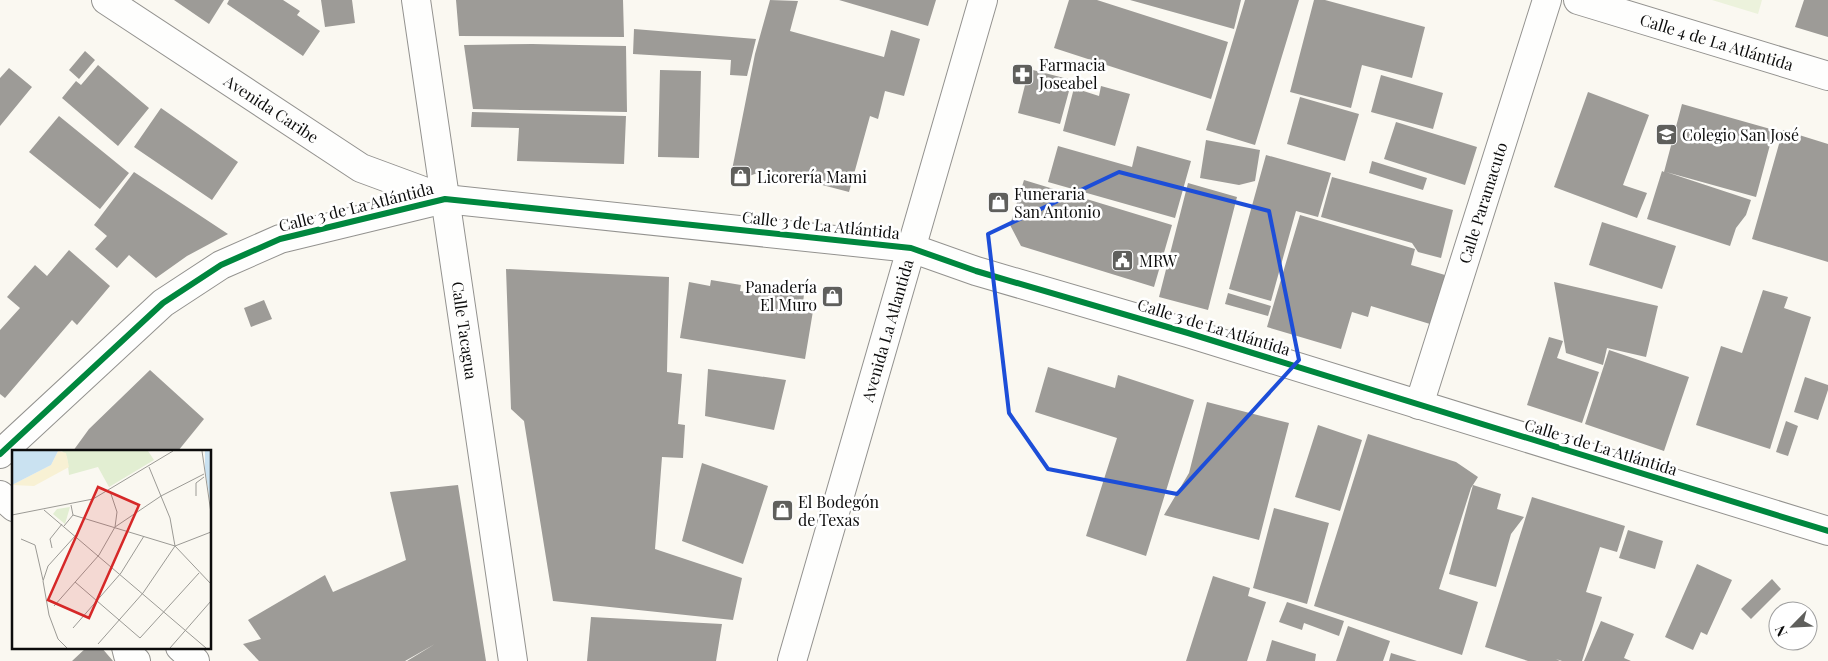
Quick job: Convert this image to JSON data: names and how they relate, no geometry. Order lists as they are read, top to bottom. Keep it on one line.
{"streets":{"street":["Calle 4 de La Atlántida","Avenida Caribe","Calle Paramacuto","Calle 3 de La Atlántida","Avenida La Atlantida","Calle Tacagua"]},"crossings":[["Avenida Caribe","Calle 3 de La Atlántida"],["Avenida Caribe","Calle Tacagua"],["Calle Paramacuto","Calle 3 de La Atlántida"],["Calle 3 de La Atlántida","Avenida La Atlantida"],["Calle 3 de La Atlántida","Calle Tacagua"]],"places":{"pharmacy":["Farmacia Joseabel"],"school or university":["Colegio San José"],"shop":["Licorería Mami","Funeraria San Antonio","Panadería El Muro","El Bodegón de Texas"],"public building":["MRW"]},"north":"bottom left"}
